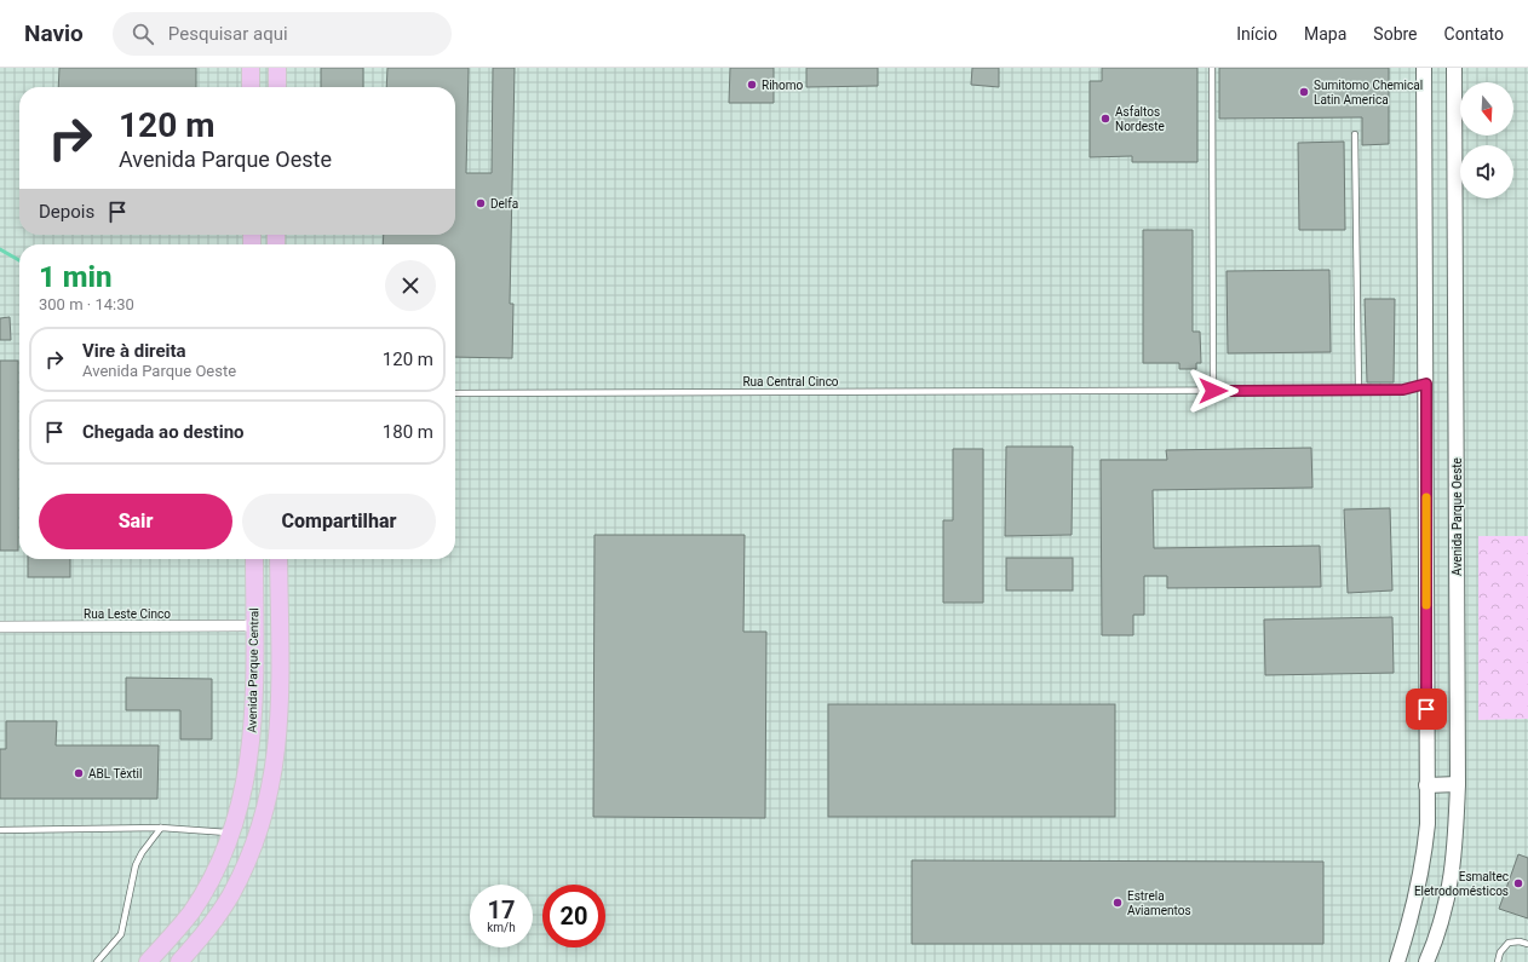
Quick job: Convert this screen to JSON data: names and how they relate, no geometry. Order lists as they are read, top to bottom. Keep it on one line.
{"streets":{"main road":["Avenida Parque Central"],"street":["Avenida Parque Oeste","Rua Leste Cinco"],"lane":["Rua Central Cinco"]},"crossings":[["Rua Leste Cinco","Avenida Parque Central"]],"places":["Rihomo","Sumitomo Chemical Latin America","Asfaltos Nordeste","Delfa","ABL Têxtil","Esmaltec Eletrodomésticos","Estrela Aviamentos"],"north":"bottom","page":{"header":"Navio","search":"Pesquisar aqui","nav":["Início","Mapa","Sobre","Contato"],"turn":["120 m","Avenida Parque Oeste"],"then":"Depois","heading":["1 min","300 m · 14:30"],"list":[{"name":"Vire à direita","note":"Avenida Parque Oeste","value":"120 m"},{"name":"Chegada ao destino","value":"180 m"}],"buttons":["Sair","Compartilhar"],"speed":"17 km/h","limit":"20"}}
